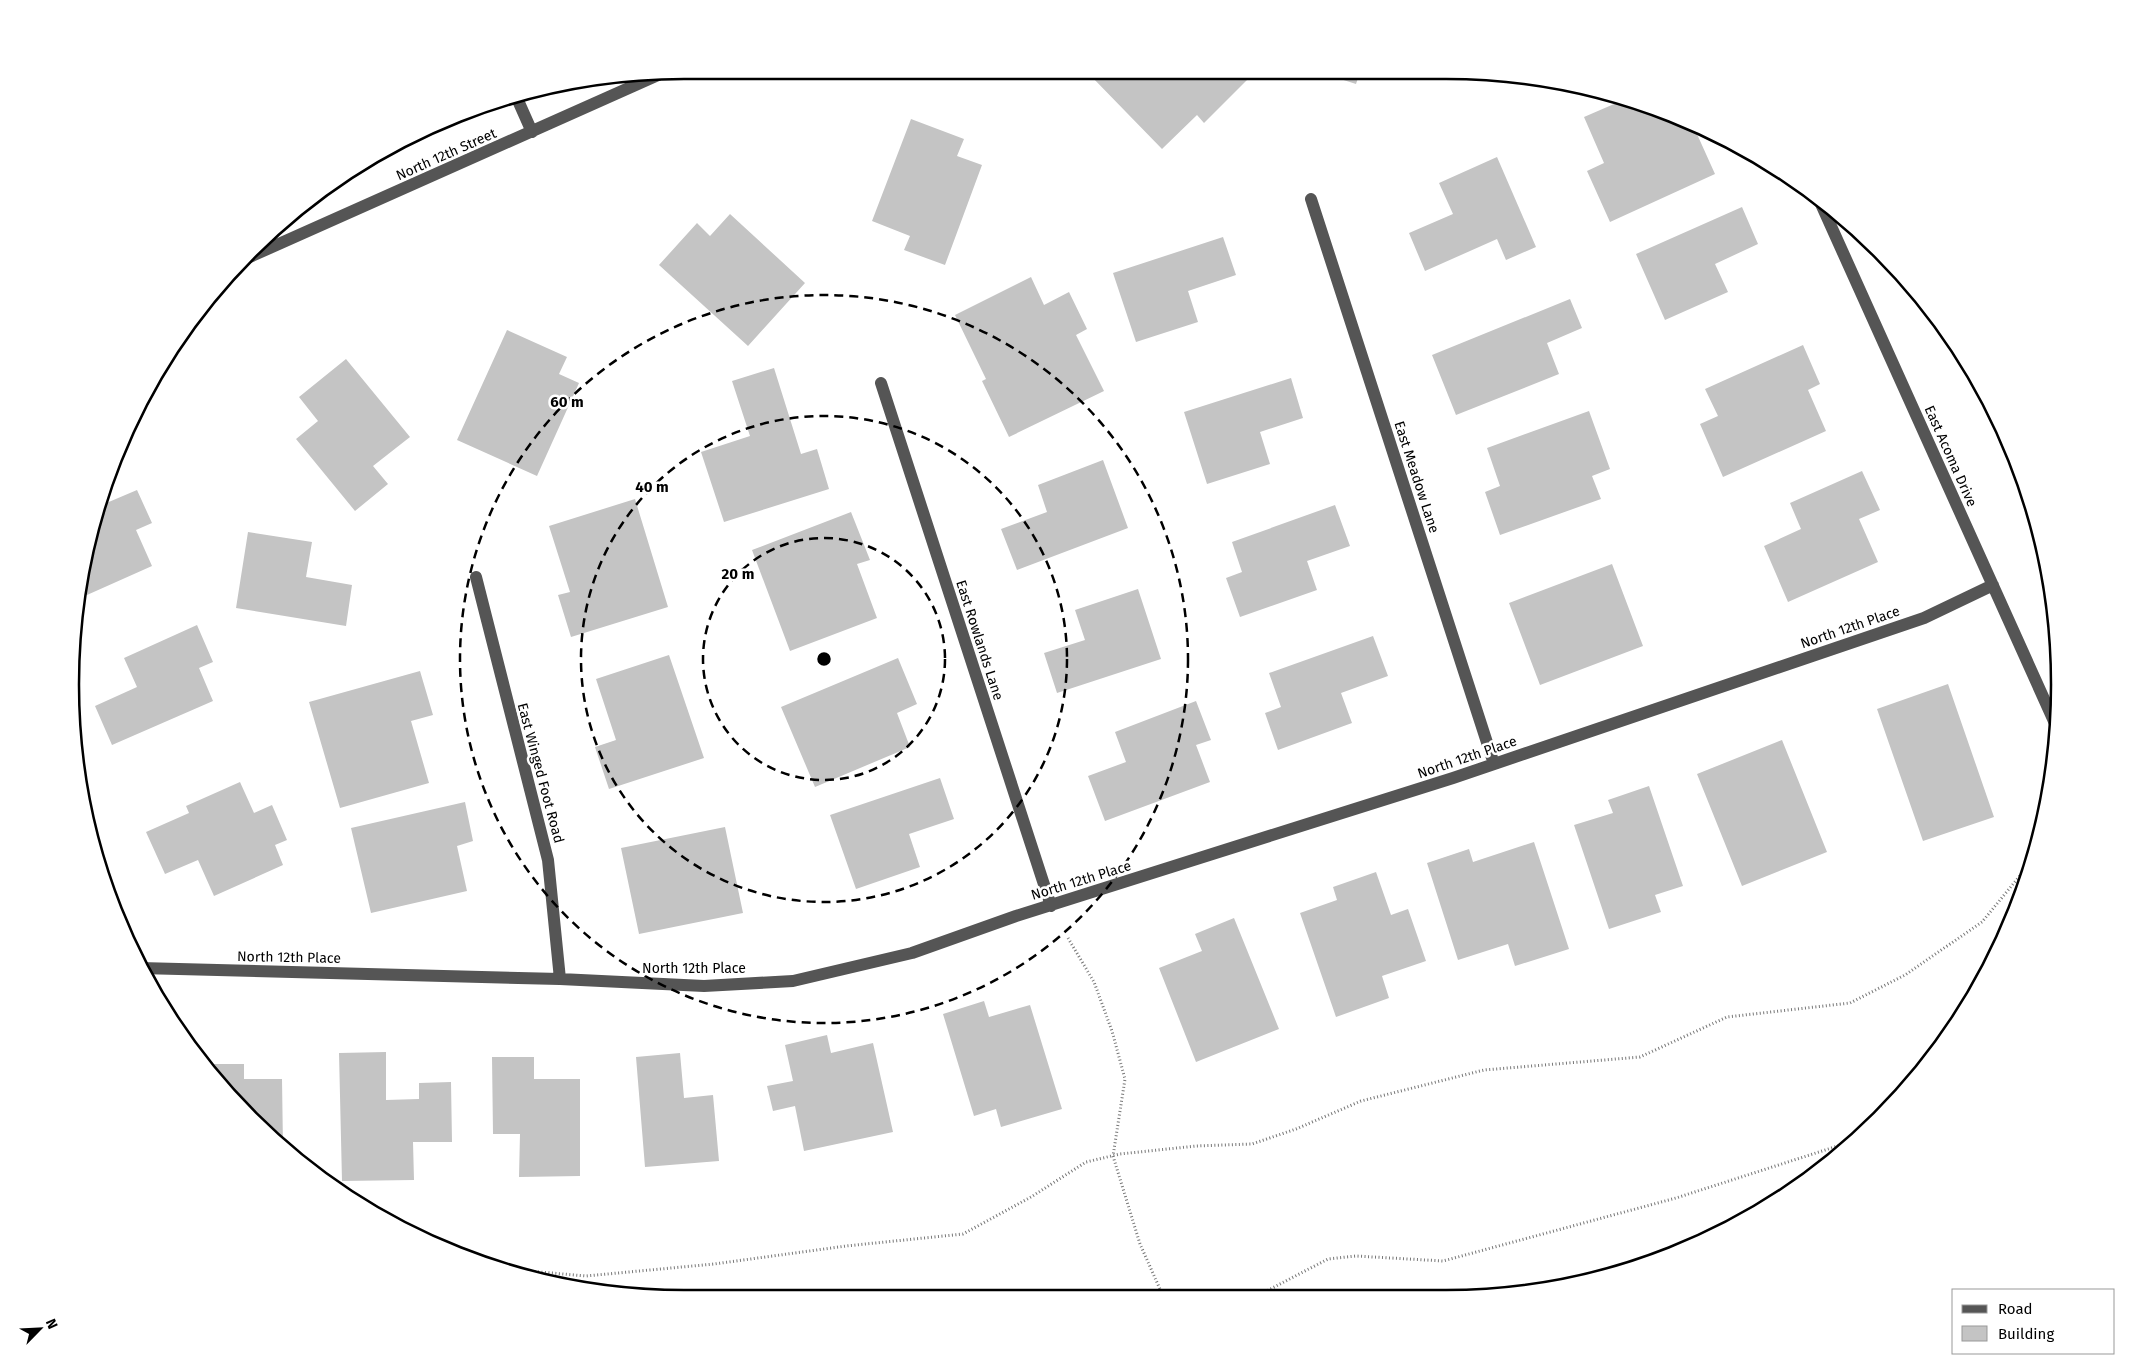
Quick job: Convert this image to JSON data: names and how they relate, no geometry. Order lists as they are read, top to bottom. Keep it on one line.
{"streets":{"street":["North 12th Street","East Acoma Drive","East Meadow Lane","North 12th Place","East Rowlands Lane","East Winged Foot Road"]},"crossings":[["East Acoma Drive","North 12th Place"],["East Meadow Lane","North 12th Place"],["North 12th Place","East Rowlands Lane"],["North 12th Place","East Winged Foot Road"]],"legend":["Road","Building"],"north":"top right","rings":["60 m","40 m","20 m"]}
